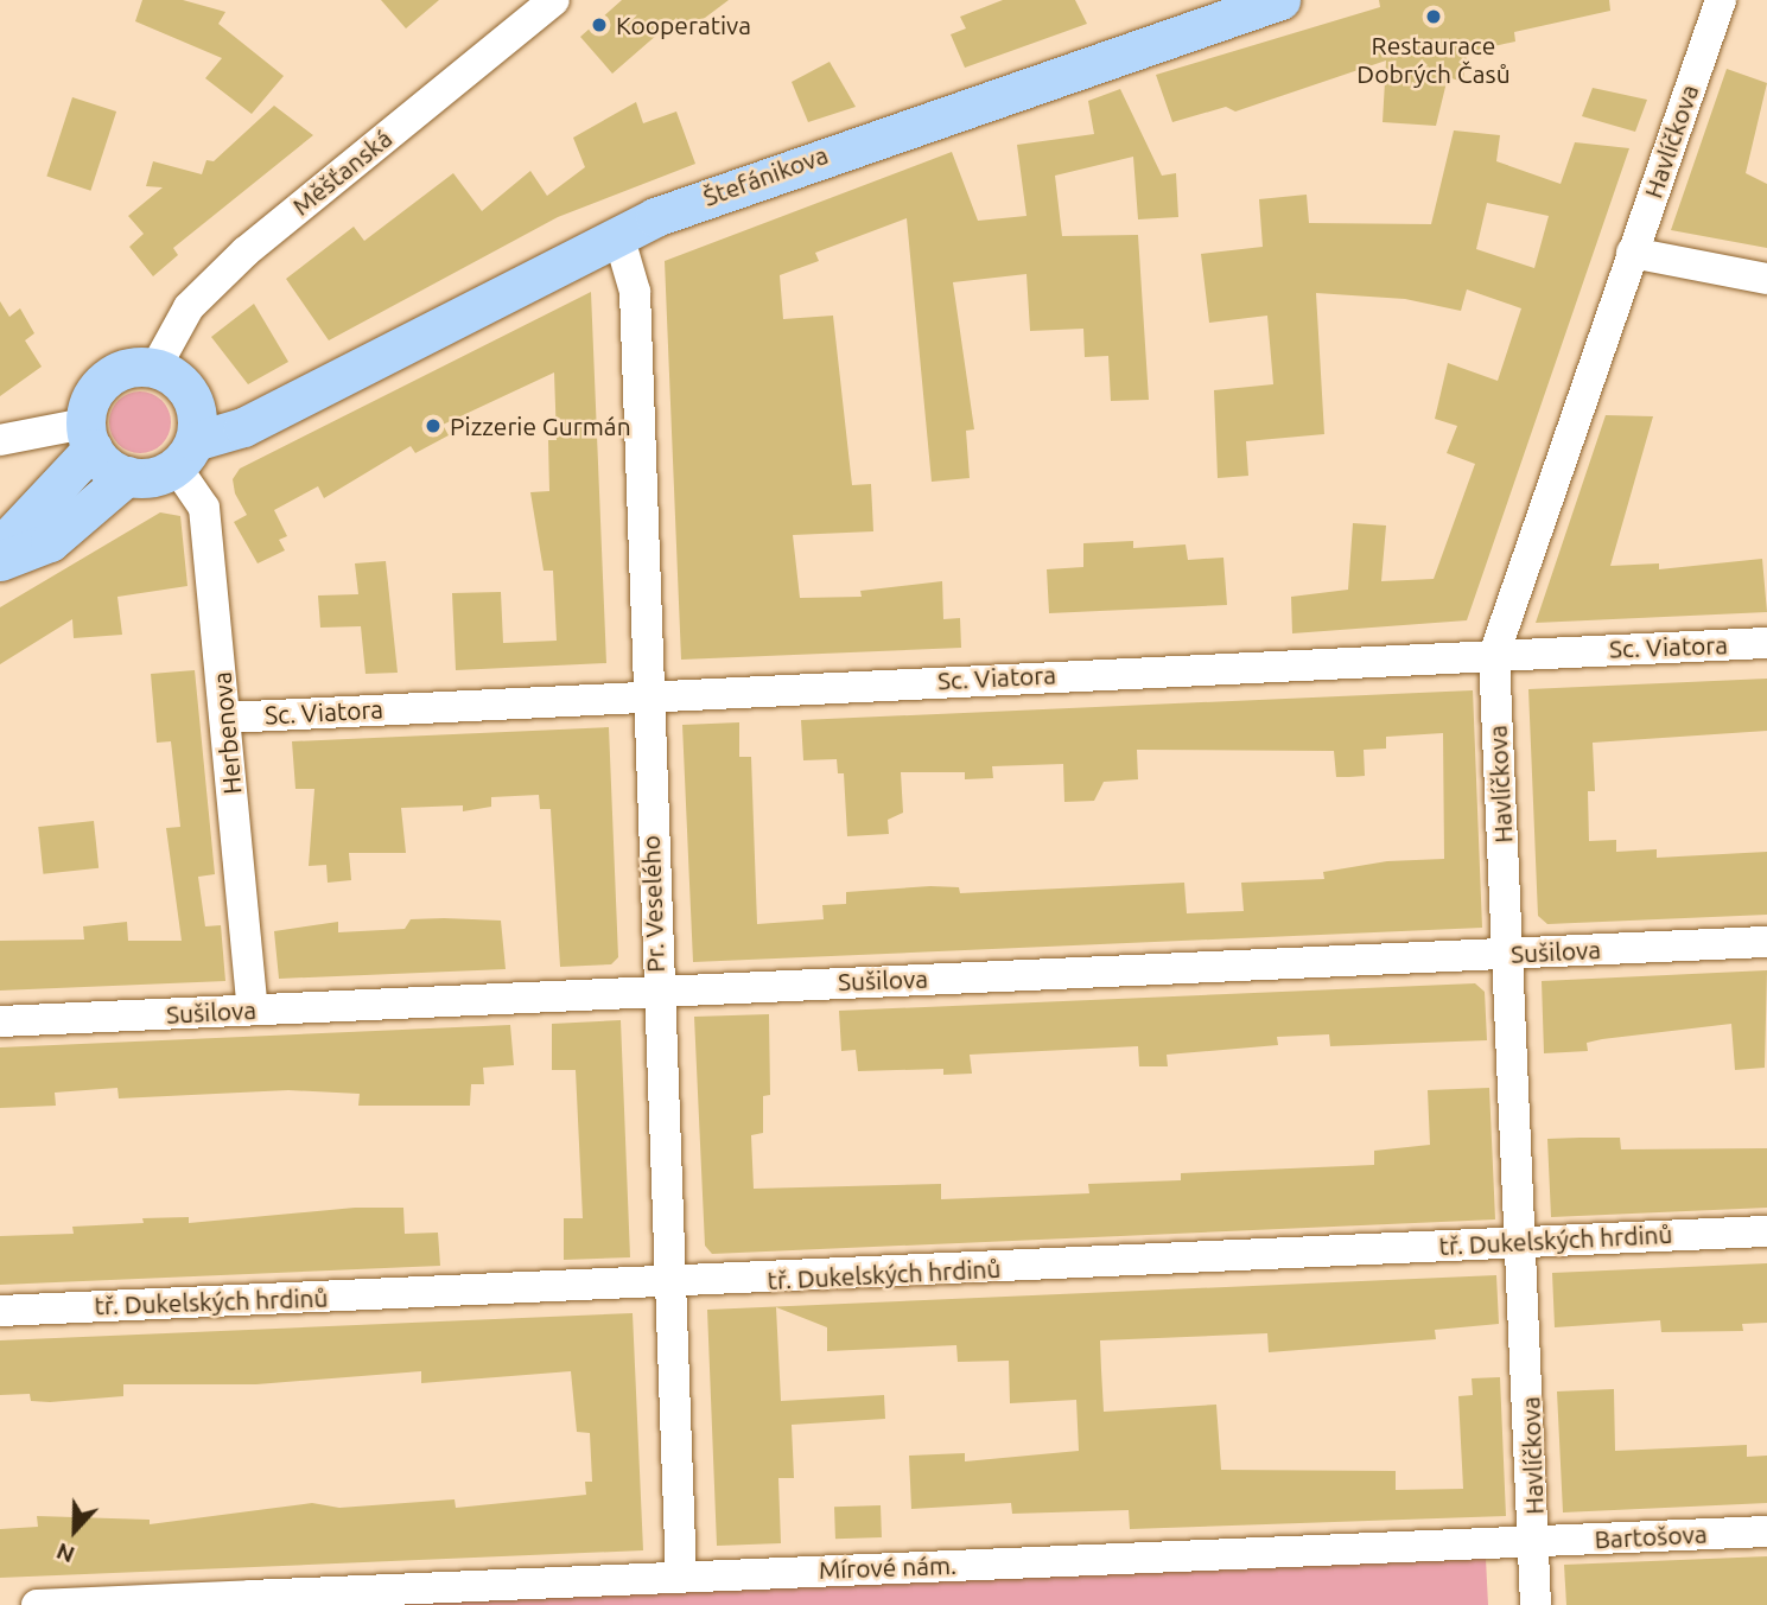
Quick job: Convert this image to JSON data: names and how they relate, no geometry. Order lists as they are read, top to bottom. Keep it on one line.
{"streets":{"main road":["Štefánikova"],"street":["Havlíčkova","Měšťanská","Sc. Viatora","Herbenova","Pr. Veselého","Sušilova","tř. Dukelských hrdinů","Bartošova","Mírové nám."]},"crossings":[["Havlíčkova","Sc. Viatora"],["Havlíčkova","Sušilova"],["Havlíčkova","tř. Dukelských hrdinů"],["Havlíčkova","Bartošova"],["Havlíčkova","Mírové nám."],["Měšťanská","Štefánikova"],["Měšťanská","Herbenova"],["Štefánikova","Herbenova"],["Štefánikova","Pr. Veselého"],["Sc. Viatora","Herbenova"],["Sc. Viatora","Pr. Veselého"],["Herbenova","Sušilova"],["Pr. Veselého","Sušilova"],["Pr. Veselého","tř. Dukelských hrdinů"],["Pr. Veselého","Mírové nám."],["Bartošova","Mírové nám."]],"places":["Restaurace Dobrých Časů","Kooperativa","Pizzerie Gurmán"],"north":"bottom"}
